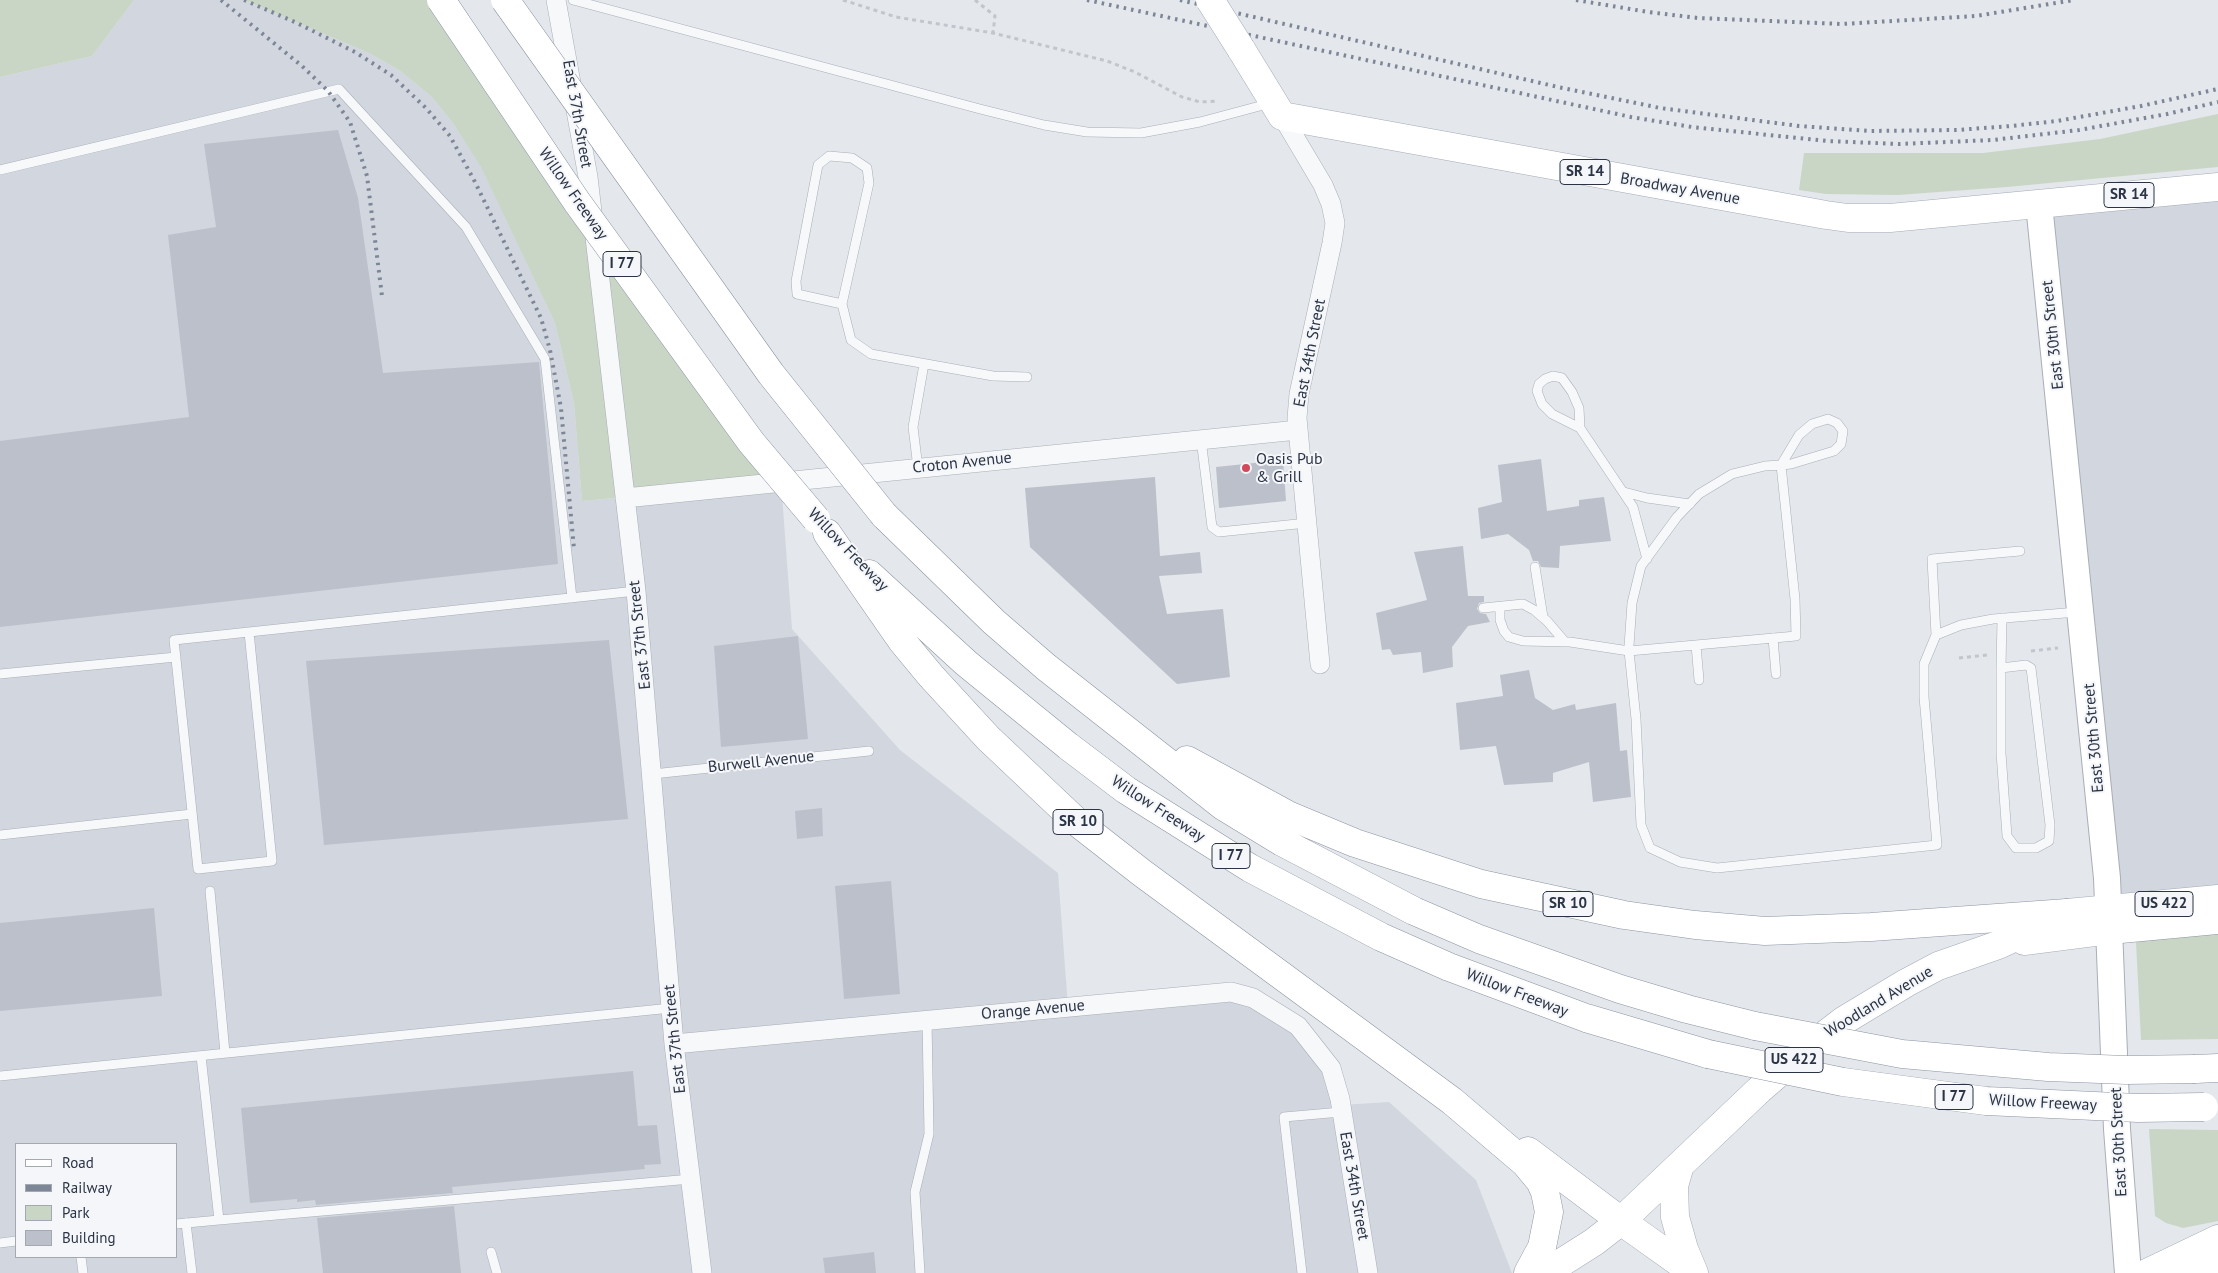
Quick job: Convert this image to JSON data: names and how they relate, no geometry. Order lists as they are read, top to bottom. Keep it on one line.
{"streets":{"main road":["SR 14","Broadway Avenue","Willow Freeway","I 77","East 30th Street","SR 10","US 422","Woodland Avenue"],"street":["East 37th Street","East 34th Street","Croton Avenue","Orange Avenue"],"lane":["Burwell Avenue"]},"crossings":[["East 37th Street","Croton Avenue"],["East 37th Street","Burwell Avenue"],["East 37th Street","Orange Avenue"],["Broadway Avenue","East 30th Street"],["Broadway Avenue","East 34th Street"],["Willow Freeway","SR 10"],["I 77","SR 10"],["East 30th Street","US 422"],["East 30th Street","Woodland Avenue"],["East 34th Street","Croton Avenue"],["East 34th Street","Orange Avenue"],["SR 10","Woodland Avenue"],["US 422","Woodland Avenue"]],"places":["Oasis Pub & Grill"],"legend":["Road","Railway","Park","Building"]}
